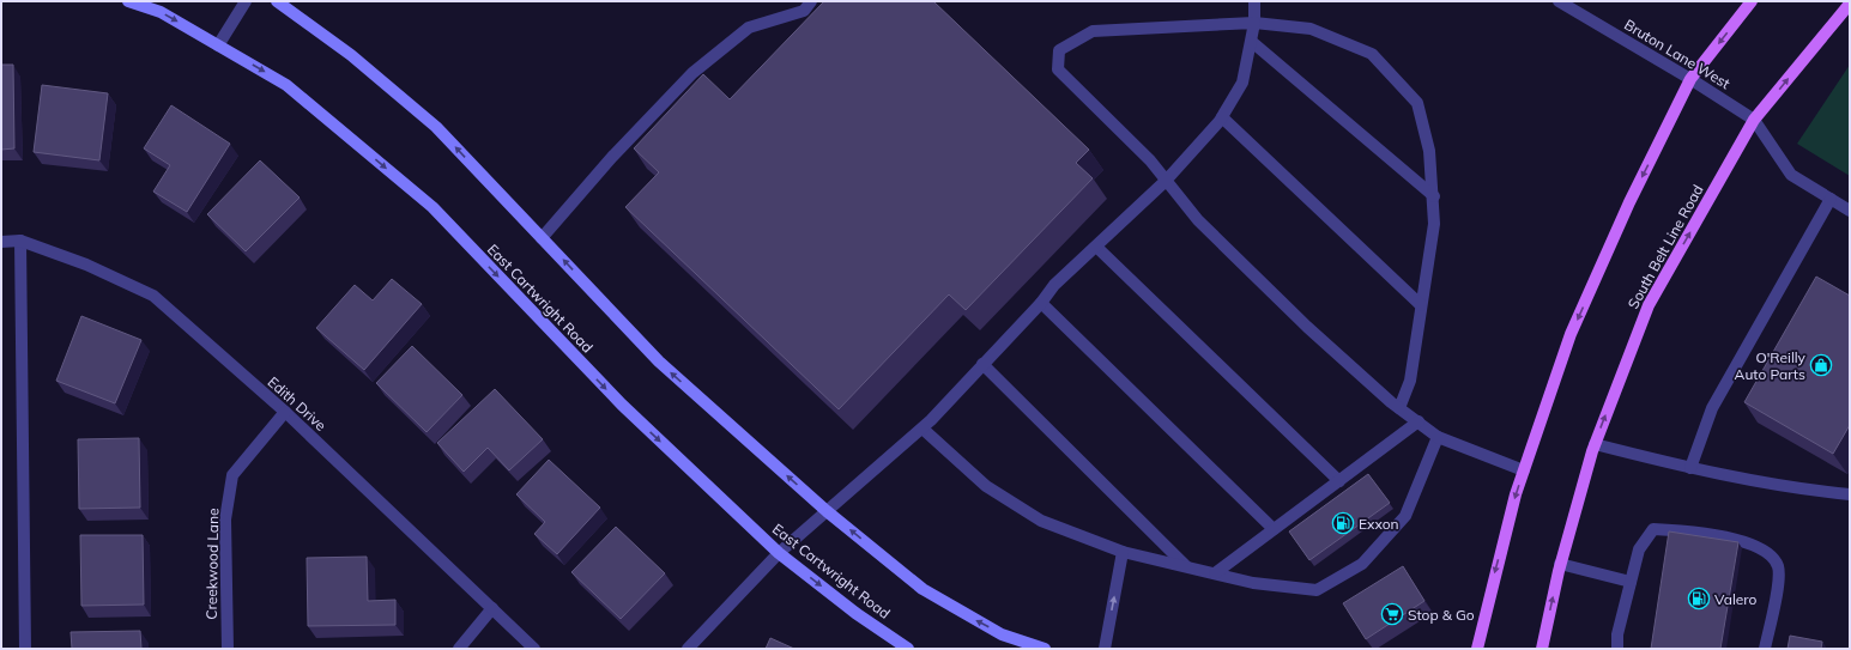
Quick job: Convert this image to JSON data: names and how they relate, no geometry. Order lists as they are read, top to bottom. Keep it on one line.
{"streets":{"main road":["South Belt Line Road","East Cartwright Road"],"street":["Bruton Lane West","Edith Drive","Creekwood Lane"]},"crossings":[["Bruton Lane West","South Belt Line Road"],["Edith Drive","Creekwood Lane"]],"places":{"shop":["O'Reilly Auto Parts"],"fuel station":["Exxon","Valero"],"supermarket":["Stop & Go"]}}
